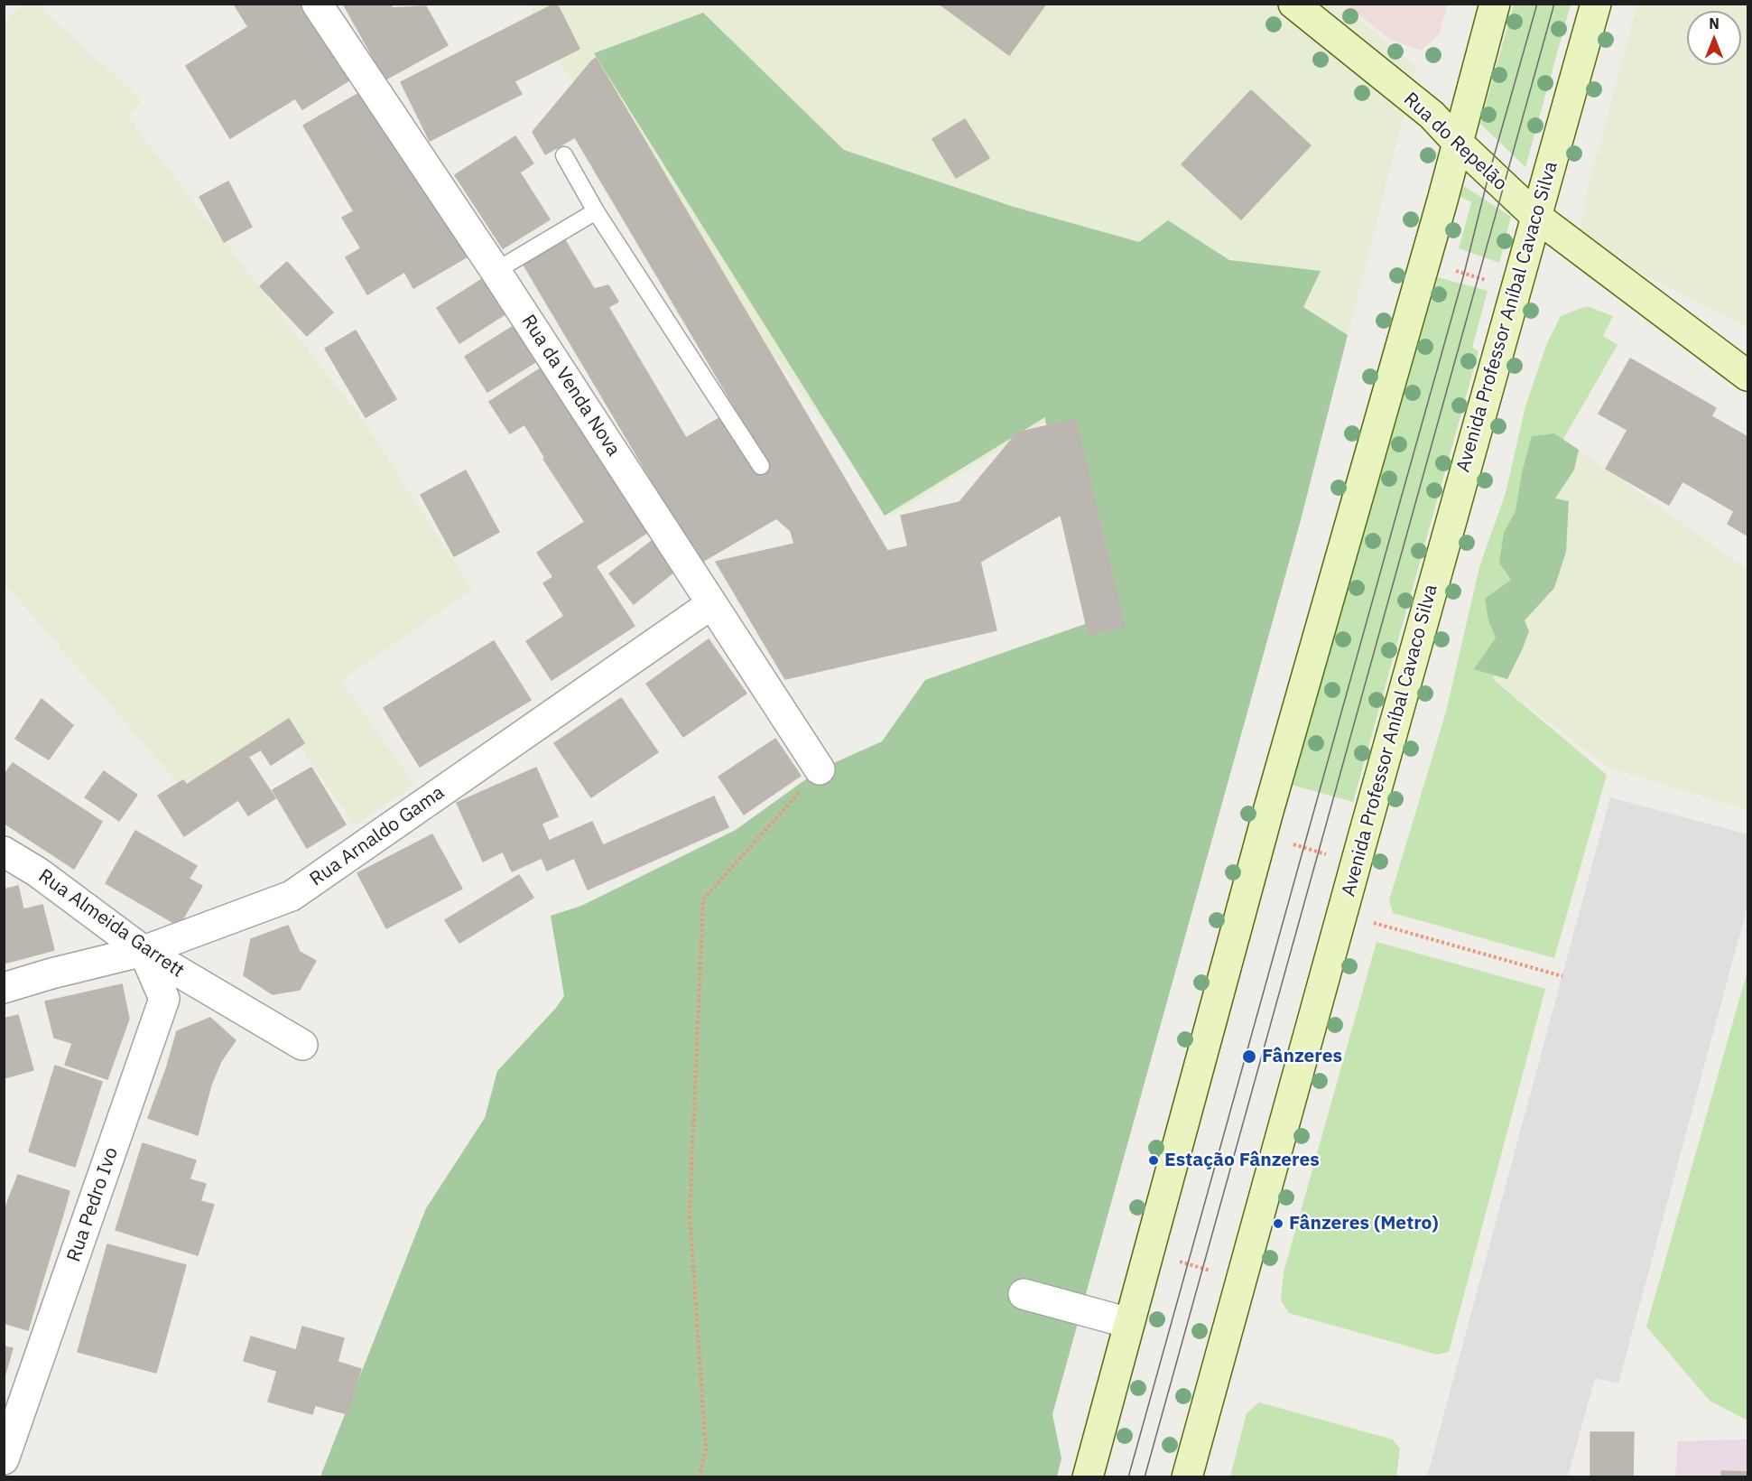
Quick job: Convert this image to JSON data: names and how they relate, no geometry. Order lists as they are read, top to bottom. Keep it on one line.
{"streets":{"main road":["Rua do Repelão","Avenida Professor Aníbal Cavaco Silva"],"street":["Rua da Venda Nova","Rua Arnaldo Gama","Rua Almeida Garrett","Rua Pedro Ivo"]},"crossings":[["Rua do Repelão","Avenida Professor Aníbal Cavaco Silva"],["Rua da Venda Nova","Rua Arnaldo Gama"],["Rua Arnaldo Gama","Rua Almeida Garrett"],["Rua Arnaldo Gama","Rua Pedro Ivo"],["Rua Almeida Garrett","Rua Pedro Ivo"]],"places":["Fânzeres","Estação Fânzeres","Fânzeres (Metro)"],"north":"top"}
